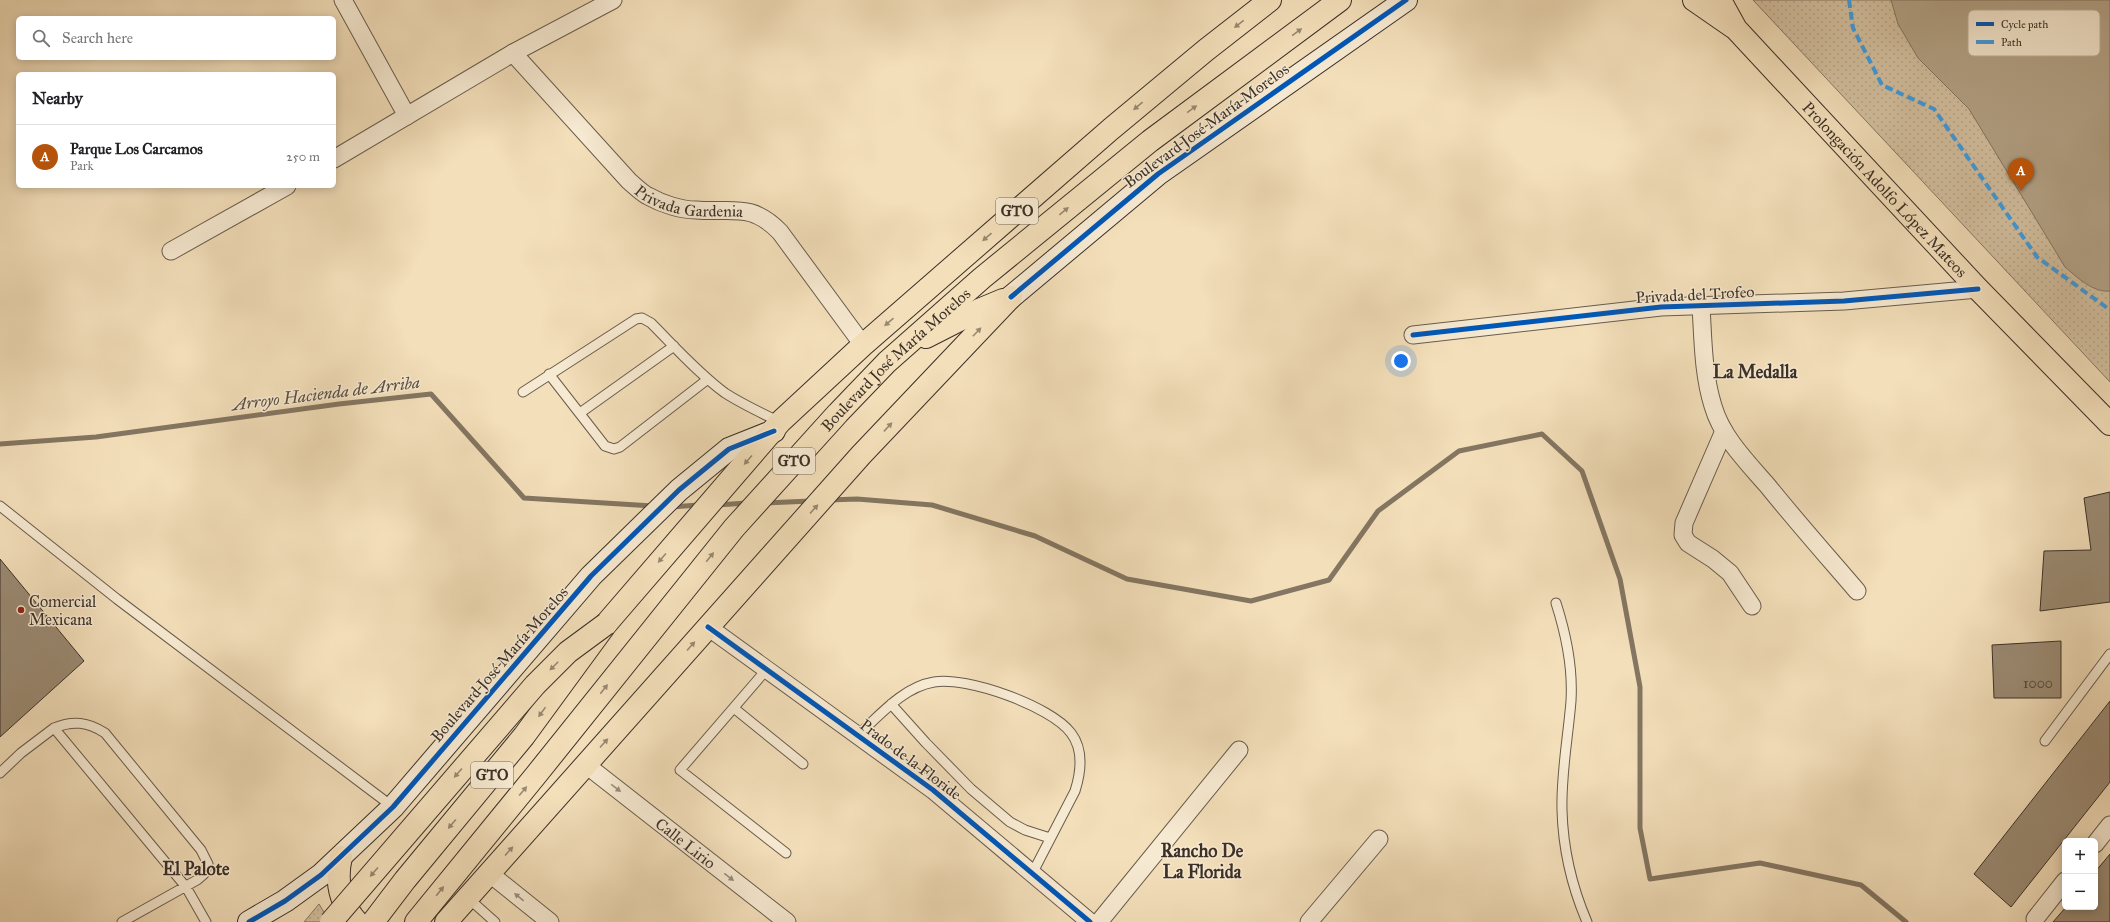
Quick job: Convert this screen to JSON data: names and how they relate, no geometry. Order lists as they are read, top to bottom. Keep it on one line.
{"streets":{"main road":["Boulevard José María Morelos","Prolongación Adolfo López Mateos","GTO"],"street":["Privada Gardenia","Privada del Trofeo","Prado de la Floride","Calle Lirio"]},"crossings":[["Boulevard José María Morelos","Privada Gardenia"],["Prolongación Adolfo López Mateos","Privada del Trofeo"]],"one_way":["Calle Lirio"],"districts":["La Medalla","Rancho De La Florida","El Palote"],"water":["Arroyo Hacienda de Arriba"],"places":["Comercial Mexicana"],"house_numbers":["1000"],"legend":["Cycle path","Path"],"page":{"search":"Search here","heading":"Nearby","list":[{"mark":"A","name":"Parque Los Carcamos","note":"Park","value":"250 m"}],"pins":"A","map_buttons":["+","−"]}}
